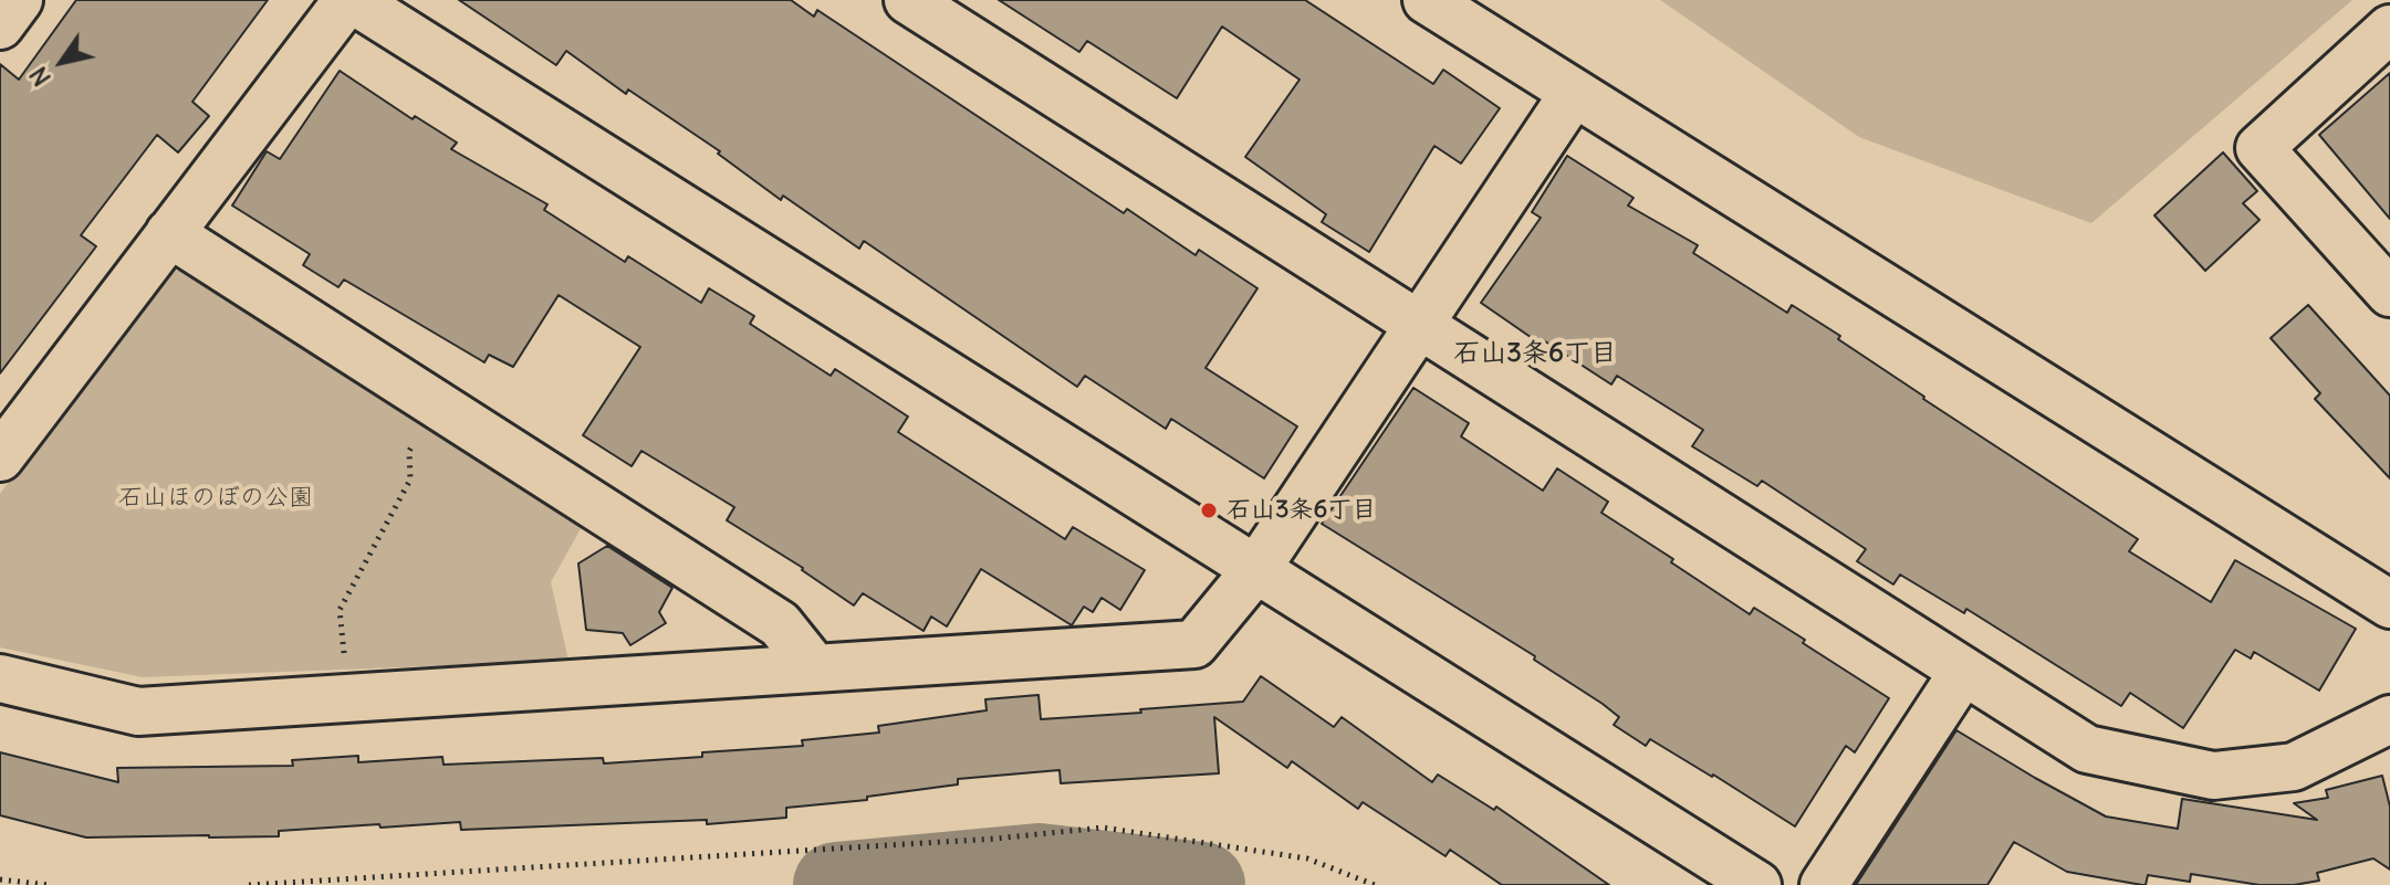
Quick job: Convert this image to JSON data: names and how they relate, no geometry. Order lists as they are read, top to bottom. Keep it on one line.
{"districts":["石山3条6丁目"],"parks":["石山ほのぼの公園"],"places":["石山3条6丁目"],"north":"bottom left"}
